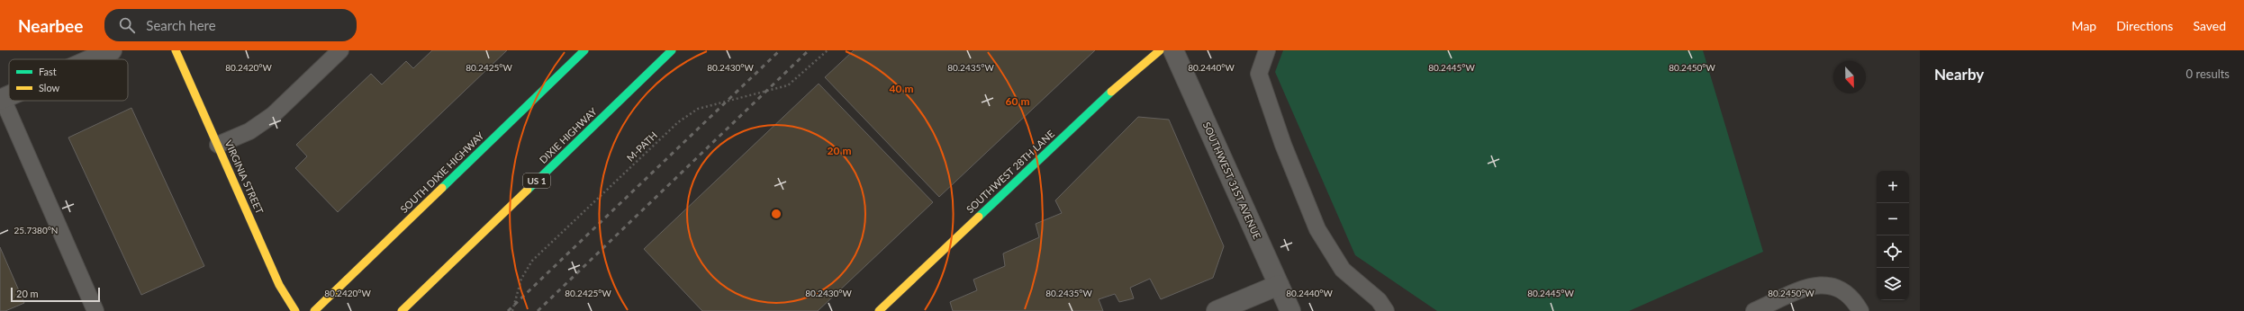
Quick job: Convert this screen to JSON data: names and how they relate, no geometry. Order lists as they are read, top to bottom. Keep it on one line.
{"streets":{"main road":["DIXIE HIGHWAY","SOUTHWEST 28TH LANE","SOUTH DIXIE HIGHWAY","VIRGINIA STREET","US 1"],"street":["SOUTHWEST 31ST AVENUE"],"path":["M-PATH"]},"legend":["Fast","Slow"],"scale_bar":"20 m","north":"bottom","page":{"header":"Nearbee","search":"Search here","nav":["Map","Directions","Saved"],"heading":["Nearby","0 results"],"map_buttons":["+","−"],"scale":"20 m"},"coordinates":["80.2420°W","80.2425°W","80.2430°W","80.2435°W","80.2440°W","80.2445°W","80.2450°W","25.7380°N"],"rings":["40 m","60 m","20 m"]}
